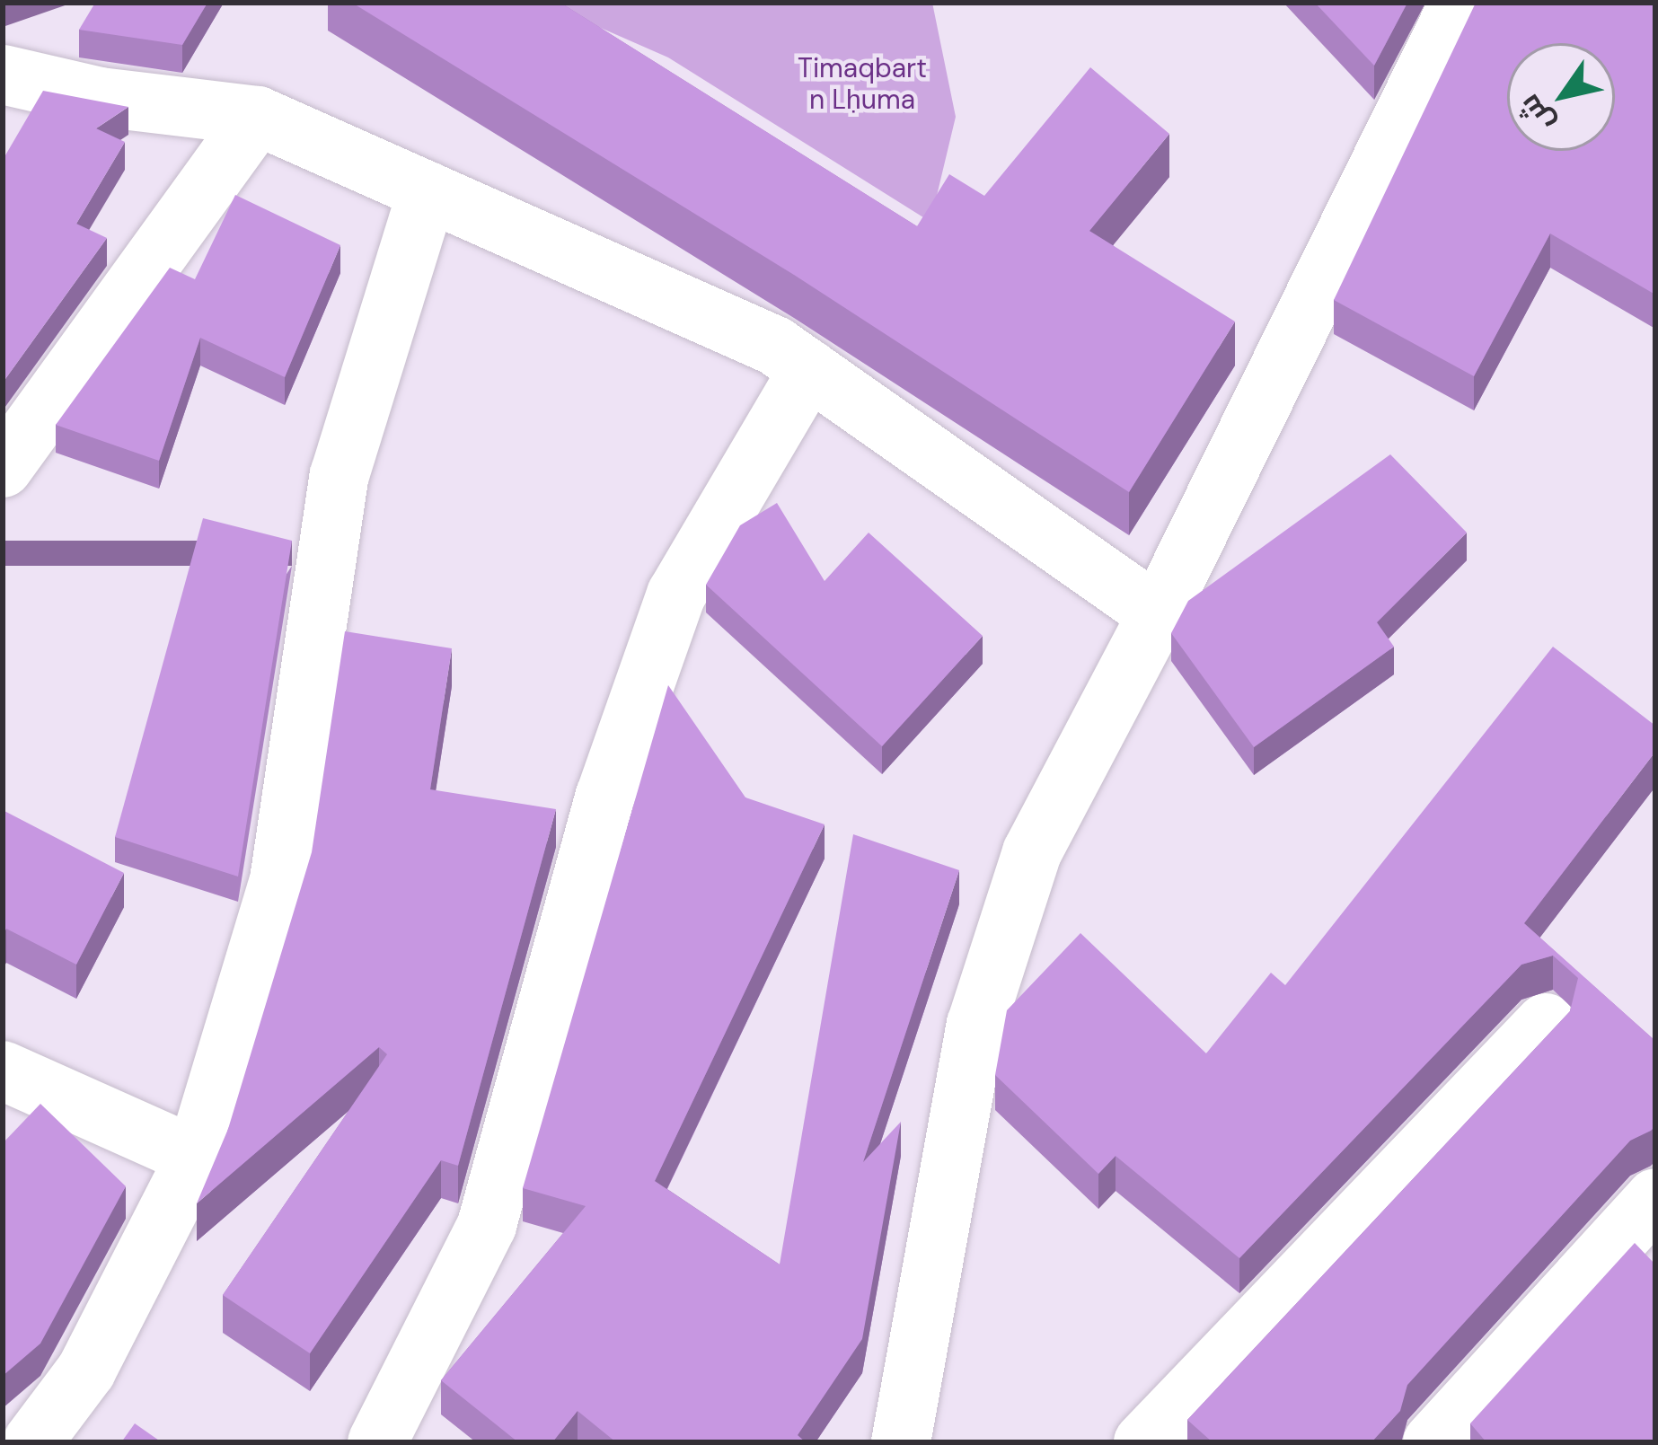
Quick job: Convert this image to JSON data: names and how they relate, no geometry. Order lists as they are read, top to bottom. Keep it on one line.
{"parks":["Timaqbart n Lḥuma"],"north":"bottom left"}
